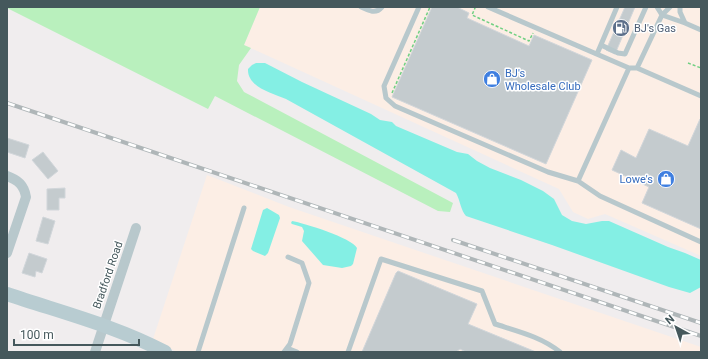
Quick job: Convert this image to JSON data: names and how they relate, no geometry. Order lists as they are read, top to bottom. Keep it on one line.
{"streets":{"street":["Bradford Road"]},"places":{"fuel station":["BJ's Gas"],"shop":["BJ's Wholesale Club","Lowe's"]},"scale_bar":"100 m","north":"top left"}
